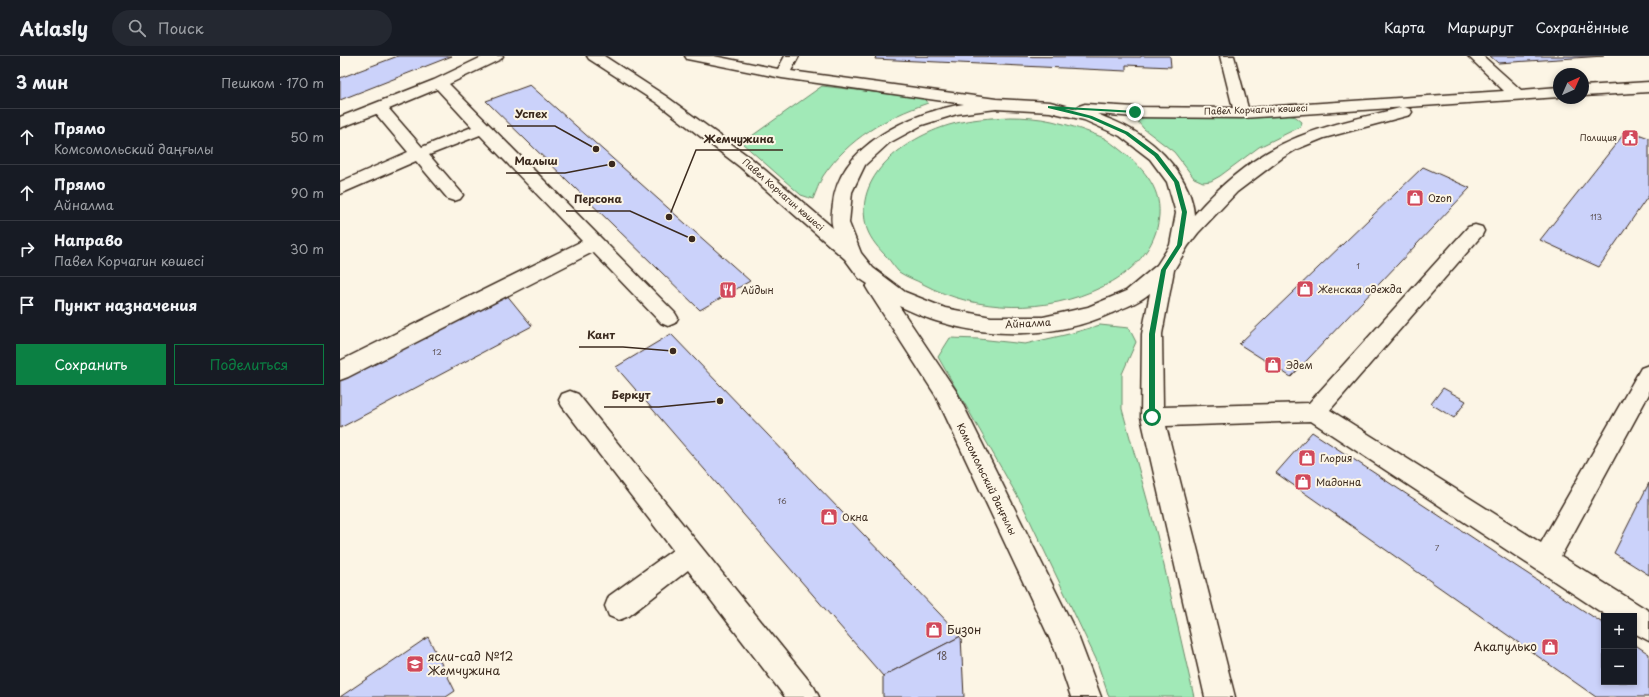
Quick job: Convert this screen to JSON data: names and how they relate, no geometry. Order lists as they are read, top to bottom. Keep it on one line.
{"streets":{"street":["Павел Корчагин көшесі","Айналма","Комсомольский даңғылы"]},"crossings":[["Павел Корчагин көшесі","Айналма"],["Павел Корчагин көшесі","Комсомольский даңғылы"],["Айналма","Комсомольский даңғылы"]],"places":{"public building":["Полиция"],"other":["Успех","Малыш","Жемчужина","Персона","Кант","Беркут"],"shop":["Ozon","Женская одежда","Эдем","Глория","Мадонна","Окна","Бизон","Акапулько"],"restaurant":["Айдын"],"school or university":["ясли-сад №12 Жемчужина"]},"house_numbers":["113","1","12","16","7","18"],"north":"top right","page":{"header":"Atlasly","search":"Поиск","nav":["Карта","Маршрут","Сохранённые"],"heading":["3 мин","Пешком · 170 m"],"list":[["Прямо","Комсомольский даңғылы","50 m"],["Прямо","Айналма","90 m"],["Направо","Павел Корчагин көшесі","30 m"],"Пункт назначения"],"buttons":["Сохранить","Поделиться"],"map_buttons":["+","−"]}}
